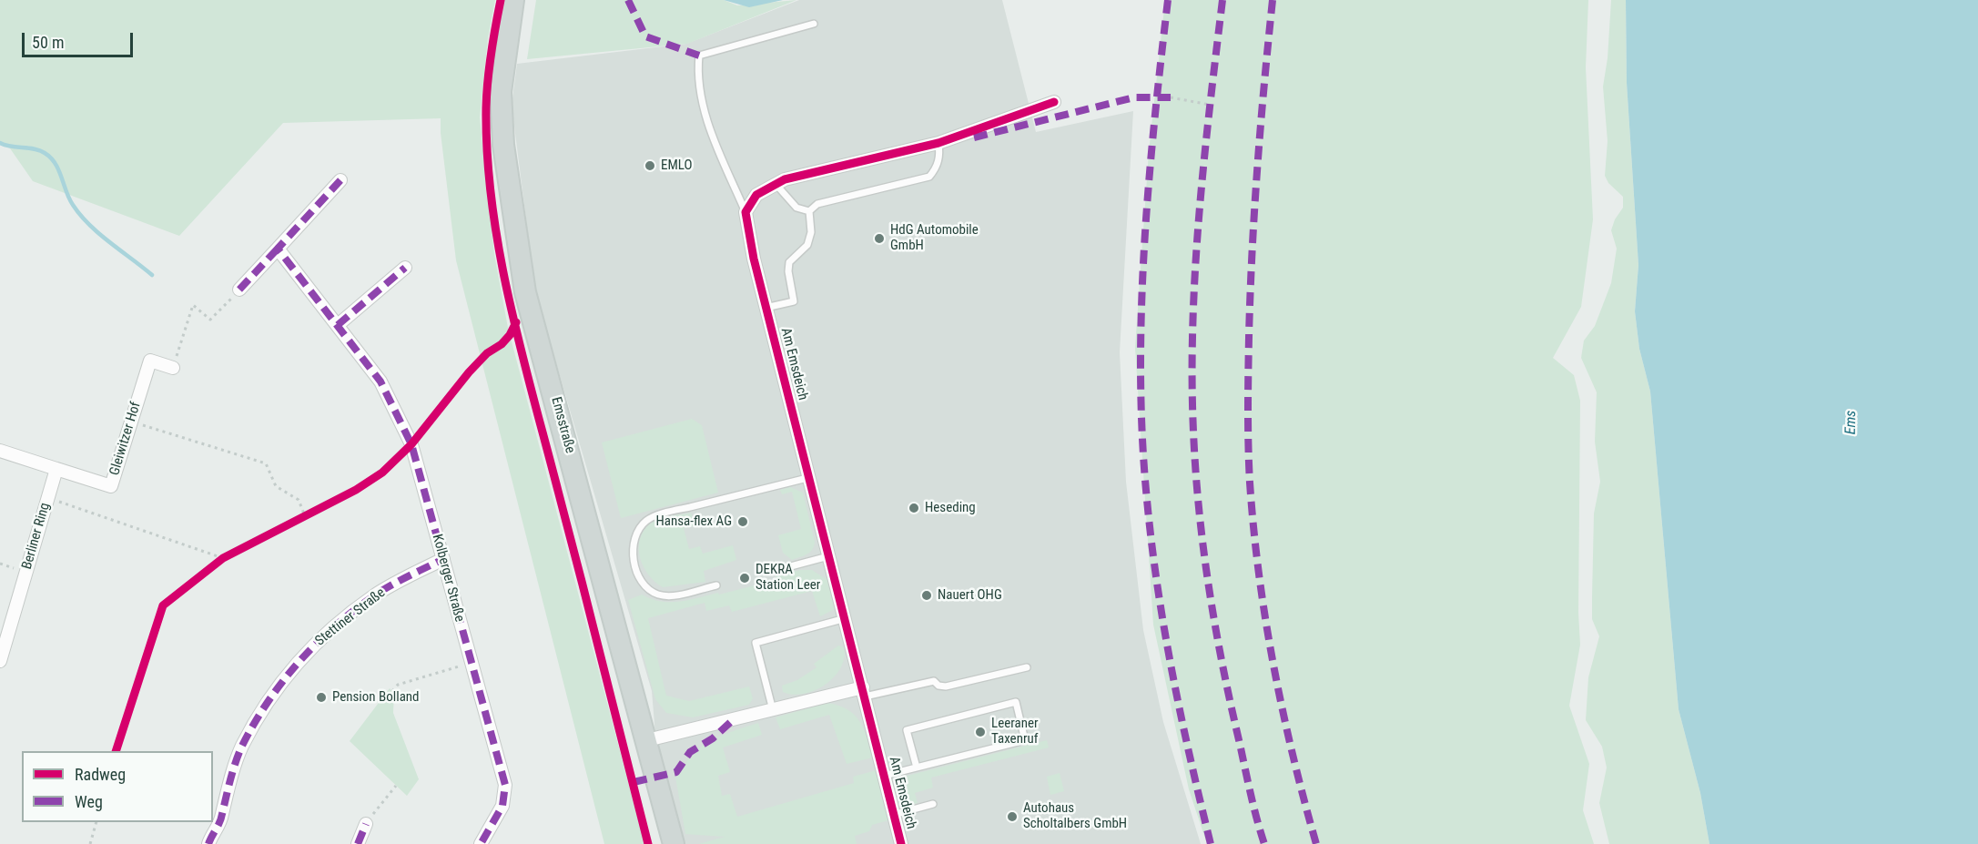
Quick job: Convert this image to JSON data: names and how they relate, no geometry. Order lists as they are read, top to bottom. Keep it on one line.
{"streets":{"main road":["Emsstraße"],"street":["Am Emsdeich","Gleiwitzer Hof","Berliner Ring","Kolberger Straße","Stettiner Straße"]},"crossings":[["Gleiwitzer Hof","Berliner Ring"],["Kolberger Straße","Stettiner Straße"]],"water":["Ems"],"places":["EMLO","HdG Automobile GmbH","Heseding","Hansa-flex AG","DEKRA Station Leer","Nauert OHG","Pension Bolland","Leeraner Taxenruf","Autohaus Scholtalbers GmbH"],"legend":["Radweg","Weg"],"scale_bar":"50 m"}
